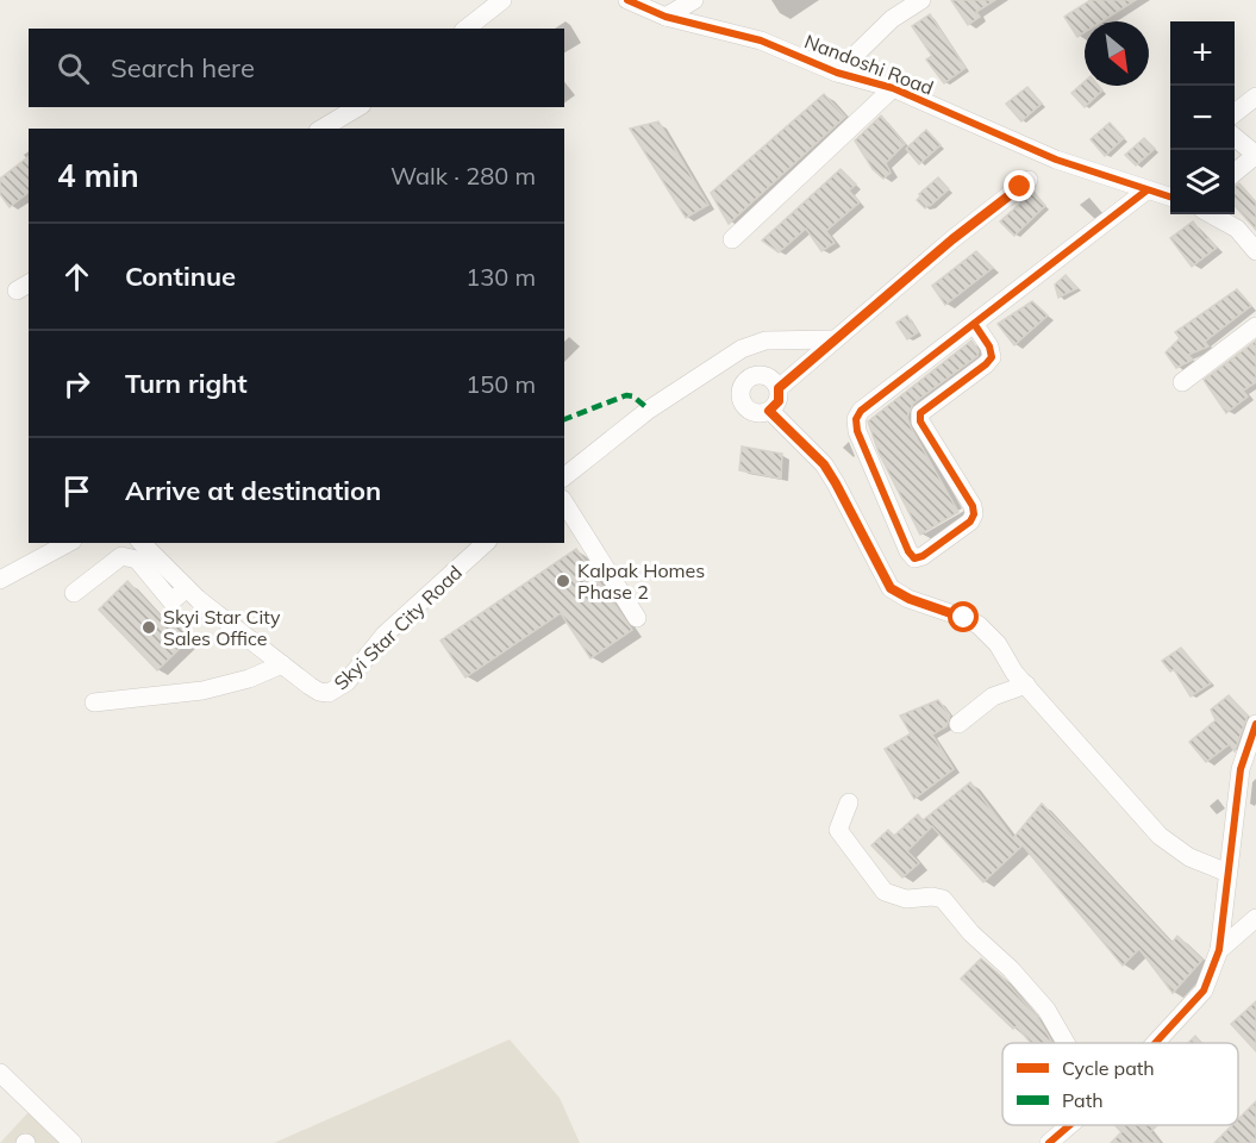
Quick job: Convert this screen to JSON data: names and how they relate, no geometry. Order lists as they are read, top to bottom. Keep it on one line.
{"streets":{"street":["Nandoshi Road","Skyi Star City Road"]},"places":["Kalpak Homes Phase 2","Skyi Star City Sales Office"],"legend":["Cycle path","Path"],"north":"bottom right","page":{"map_buttons":["+","−"],"search":"Search here","heading":["4 min","Walk · 280 m"],"list":[["Continue","130 m"],["Turn right","150 m"],"Arrive at destination"]}}
